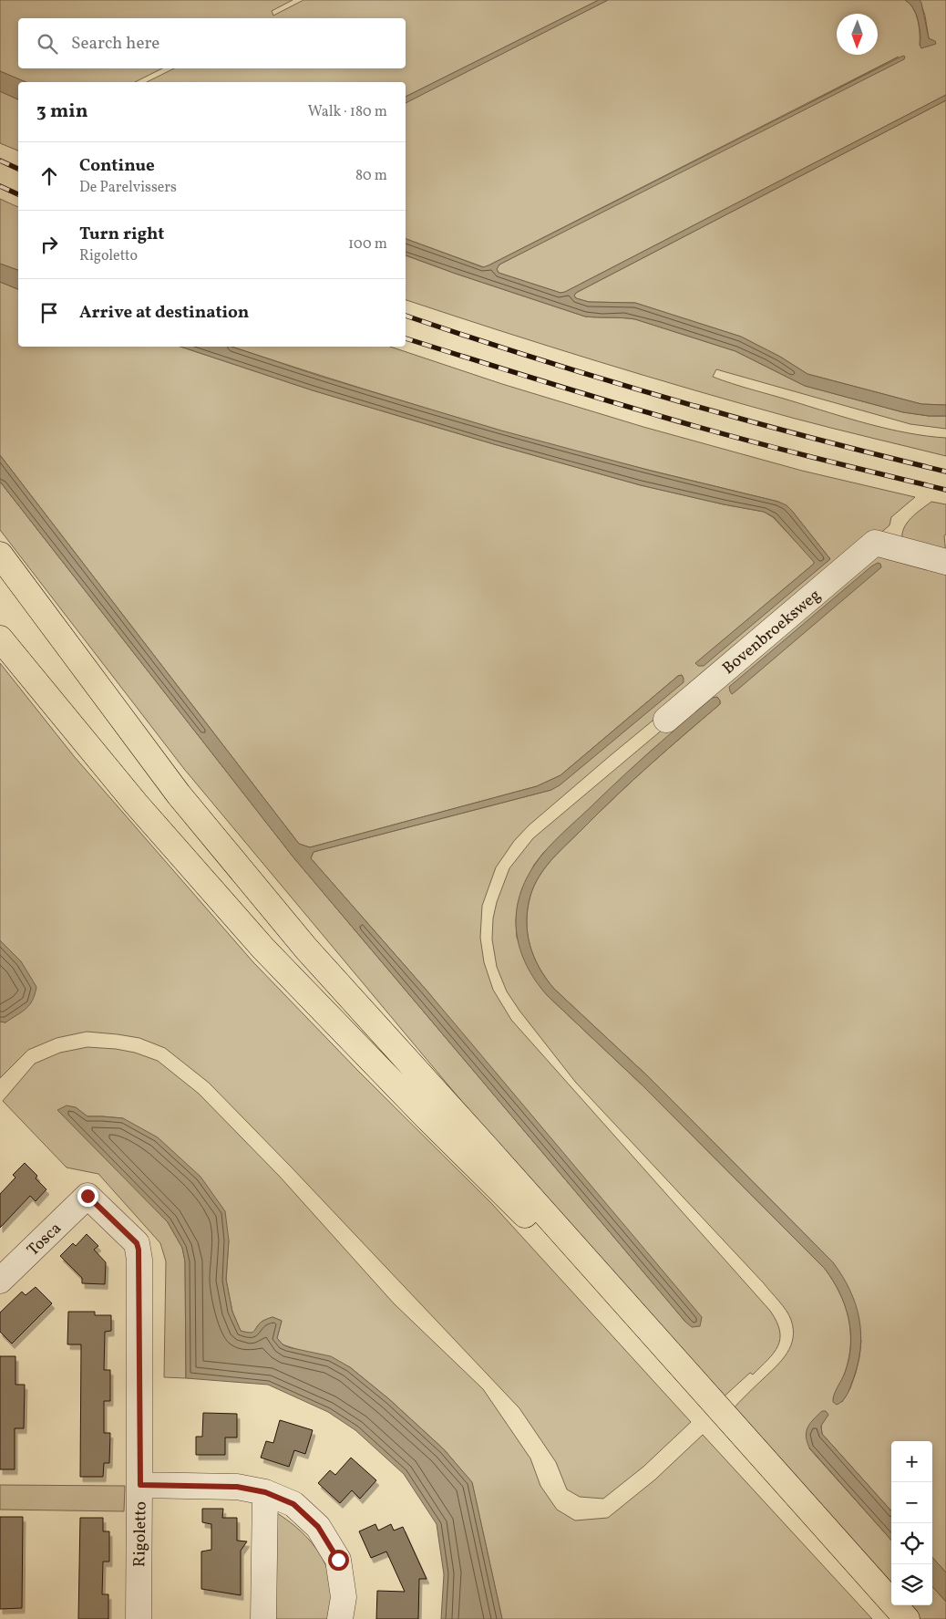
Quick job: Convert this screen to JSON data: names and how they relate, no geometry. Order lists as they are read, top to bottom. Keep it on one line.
{"streets":{"street":["Bovenbroeksweg","Tosca","Rigoletto"]},"crossings":[["Tosca","Rigoletto"]],"north":"bottom","page":{"search":"Search here","heading":["3 min","Walk · 180 m"],"list":[["Continue","De Parelvissers","80 m"],["Turn right","Rigoletto","100 m"],"Arrive at destination"],"map_buttons":["+","−"]}}
